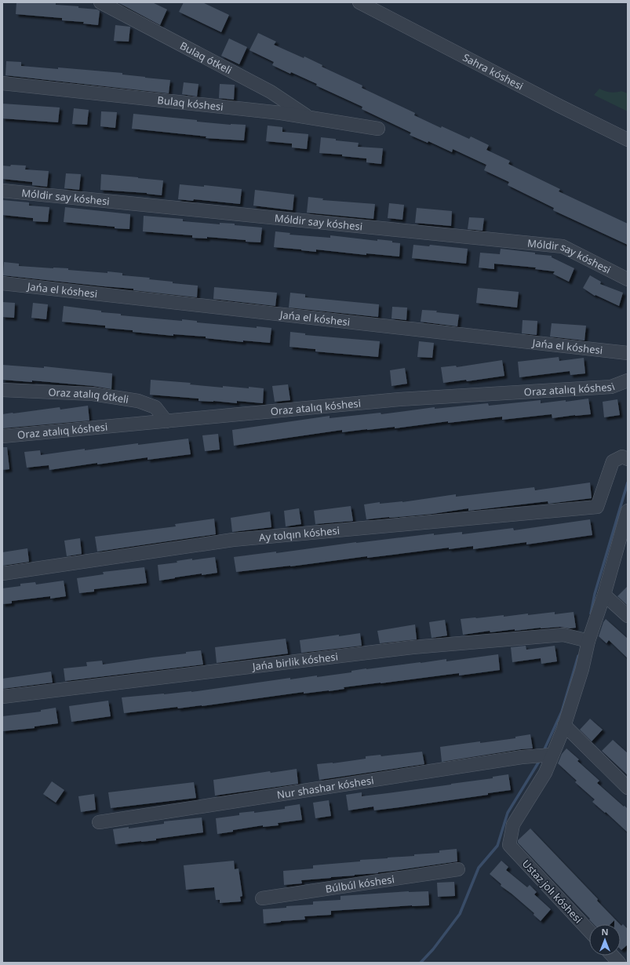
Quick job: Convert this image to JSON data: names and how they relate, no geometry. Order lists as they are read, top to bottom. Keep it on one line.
{"streets":{"street":["Bulaq ótkeli","Sahra kóshesi","Bulaq kóshesi","Móldir say kóshesi","Jańa el kóshesi","Oraz atalıq kóshesi","Oraz atalıq ótkeli","Ay tolqın kóshesi","Jańa birlik kóshesi","Nur shashar kóshesi","Búlbúl kóshesi","Ustaz jolı kóshesi"]},"crossings":[["Bulaq ótkeli","Bulaq kóshesi"],["Oraz atalıq kóshesi","Oraz atalıq ótkeli"],["Nur shashar kóshesi","Ustaz jolı kóshesi"]],"north":"top"}
